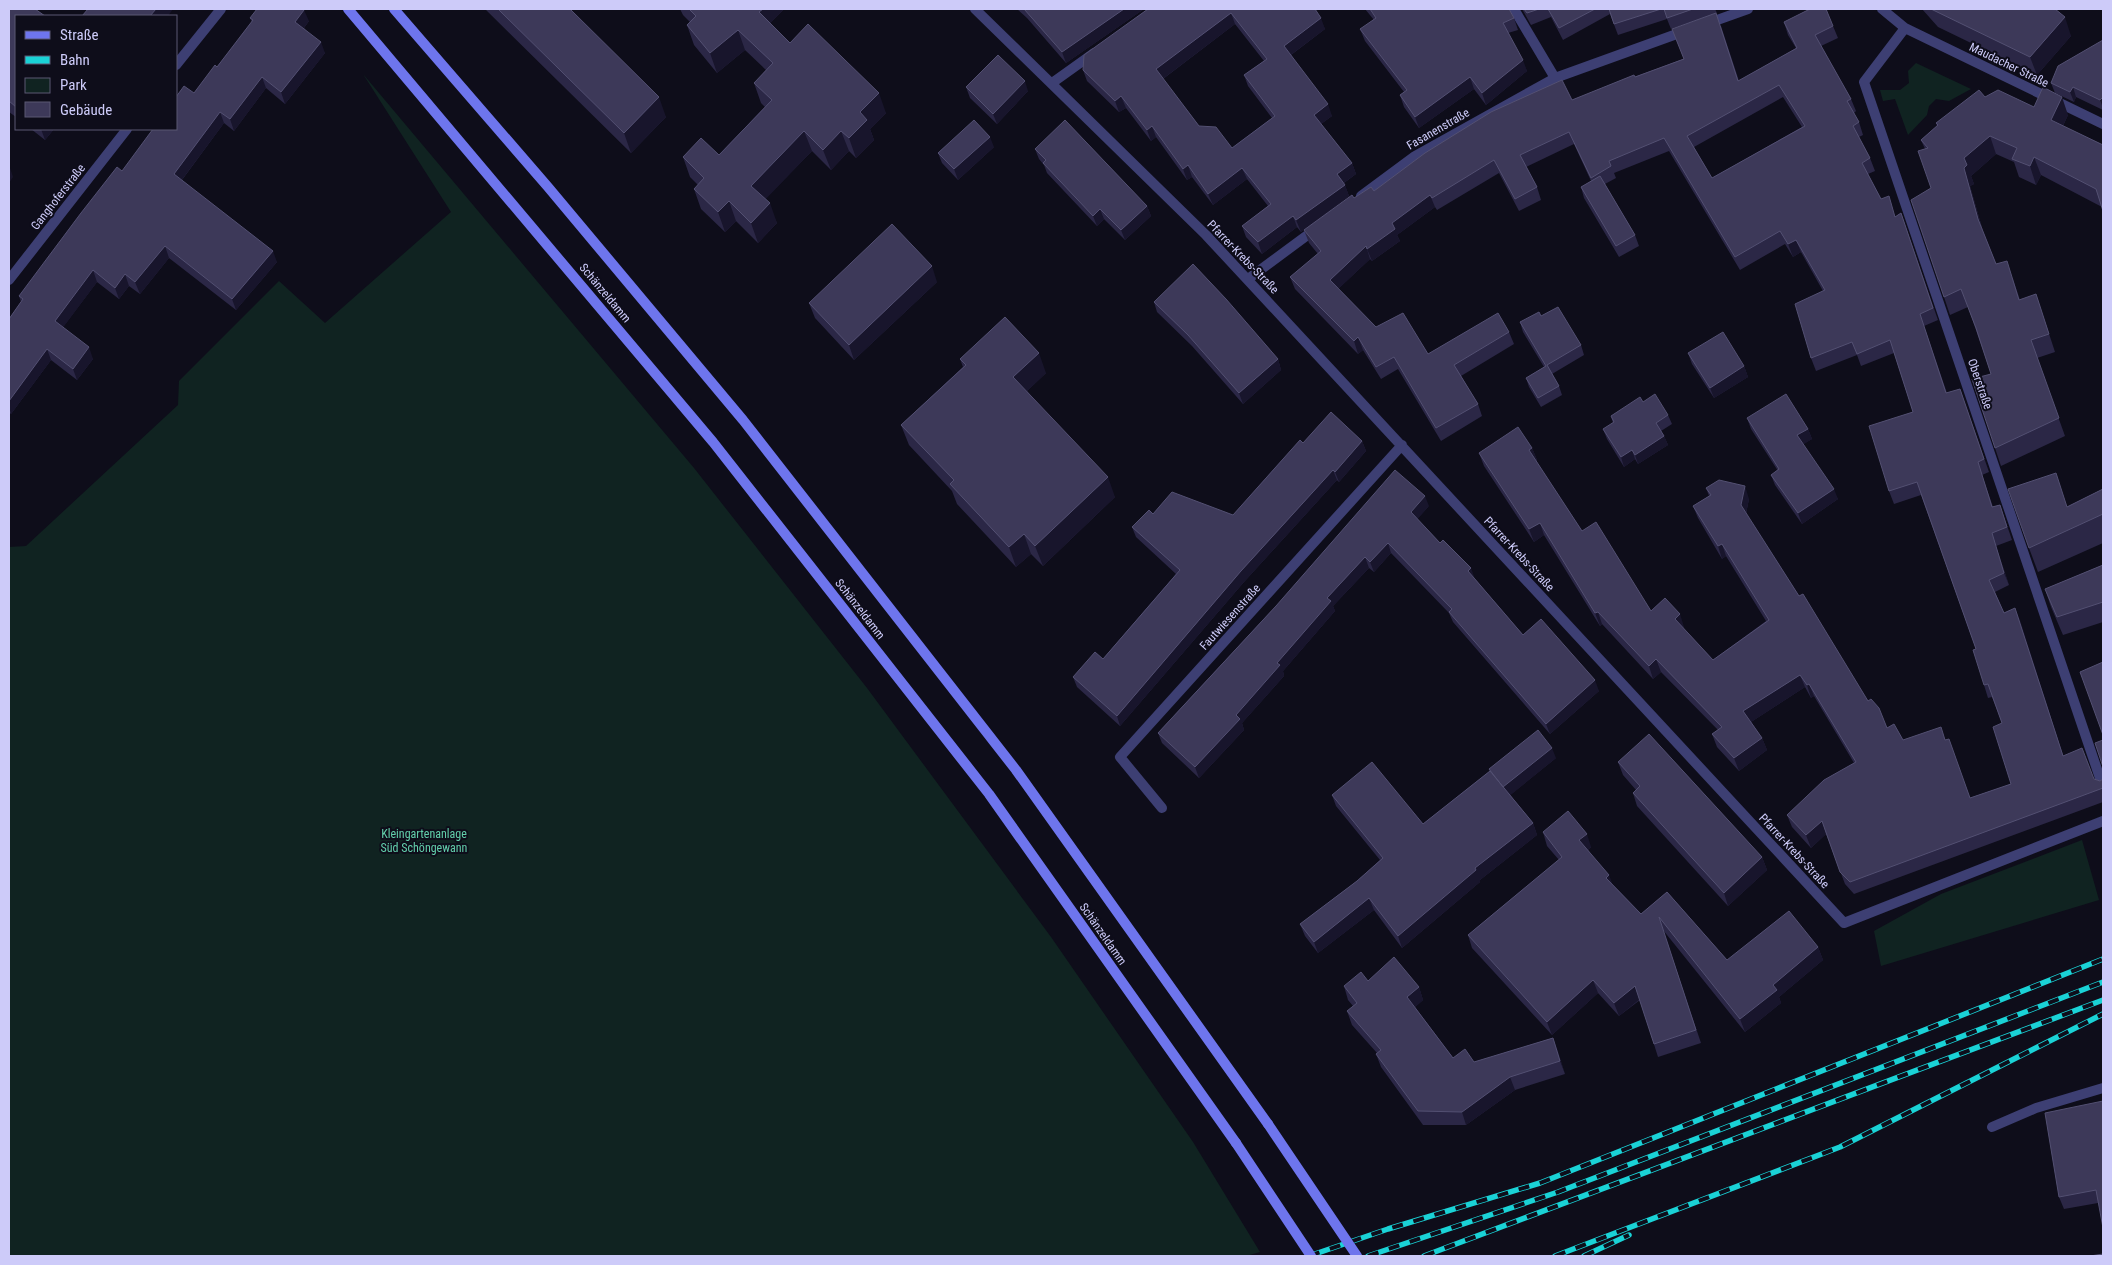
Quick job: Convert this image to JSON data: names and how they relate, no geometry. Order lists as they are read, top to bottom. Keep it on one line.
{"streets":{"main road":["Schänzeldamm"],"street":["Maudacher Straße","Fasanenstraße","Ganghoferstraße","Pfarrer-Krebs-Straße","Oberstraße","Fautwiesenstraße"]},"crossings":[["Maudacher Straße","Oberstraße"],["Pfarrer-Krebs-Straße","Fautwiesenstraße"]],"parks":["Kleingartenanlage Süd Schöngewann"],"legend":["Straße","Bahn","Park","Gebäude"]}
